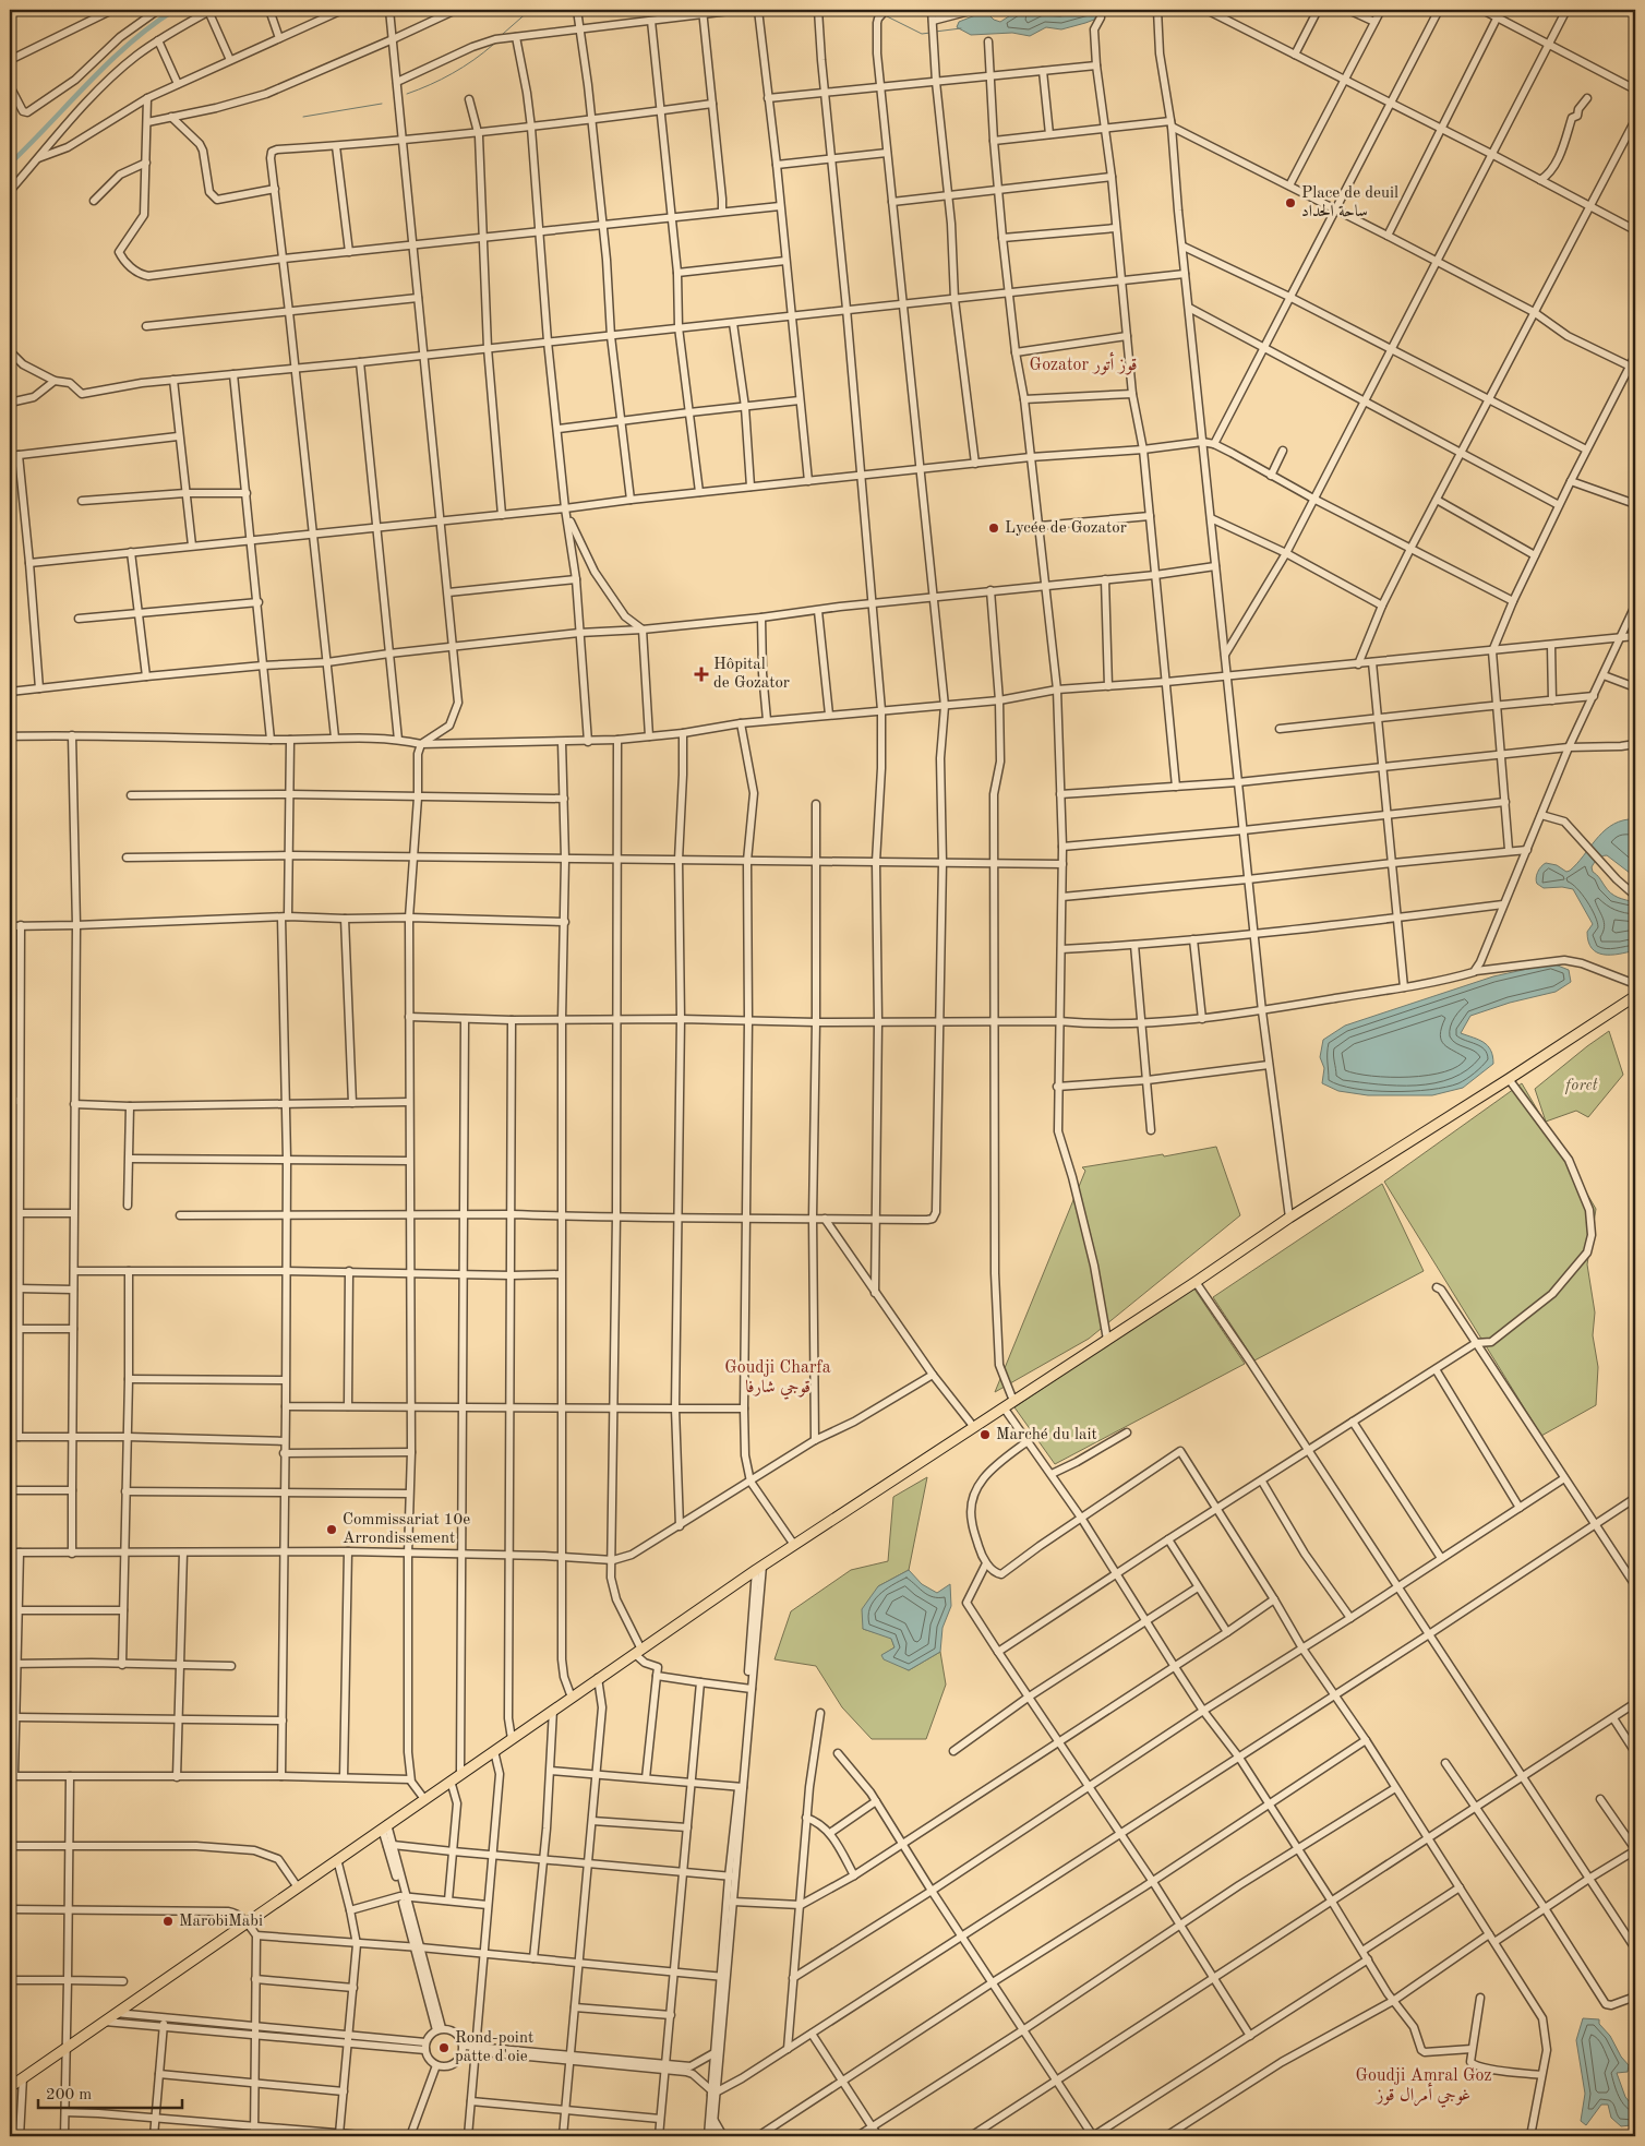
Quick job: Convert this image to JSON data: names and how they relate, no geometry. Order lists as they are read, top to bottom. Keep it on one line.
{"districts":["Gozator قوز أتور","Goudji Charfa قوجي شارفا","Goudji Amral Goz غوجي أمرال قوز"],"parks":["foret"],"places":{"other":["Place de deuil ساحة الحداد","Lycée de Gozator","Marché du lait","Commissariat 10e Arrondissement","MarobiMabi","Rond-point patte d'oie"],"health":["Hôpital de Gozator"]},"scale_bar":"200 m"}
